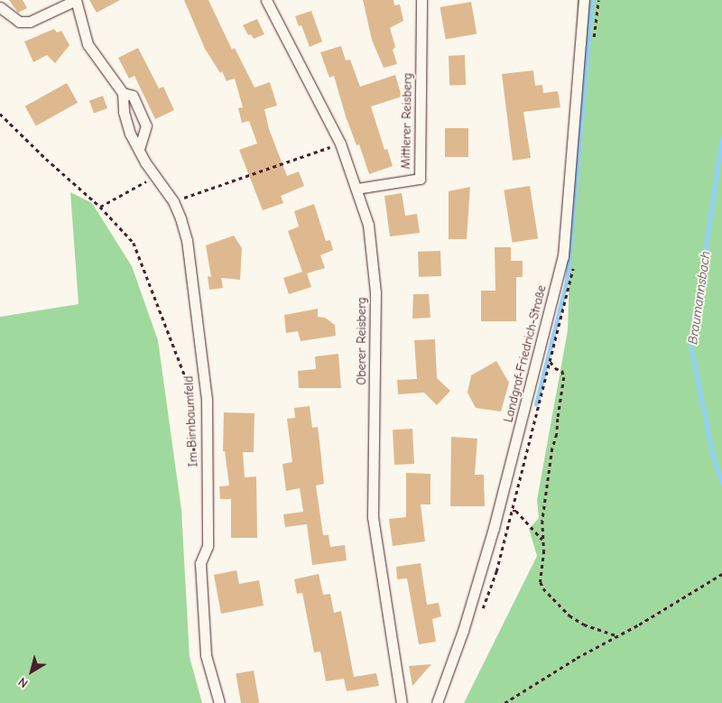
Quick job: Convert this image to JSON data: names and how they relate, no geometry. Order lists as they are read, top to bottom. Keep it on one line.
{"streets":{"street":["Mittlerer Reisberg","Oberer Reisberg","Landgraf-Friedrich-Straße","Im Birnbaumfeld"]},"crossings":[["Mittlerer Reisberg","Oberer Reisberg"]],"water":["Braumannsbach"],"north":"bottom left"}
